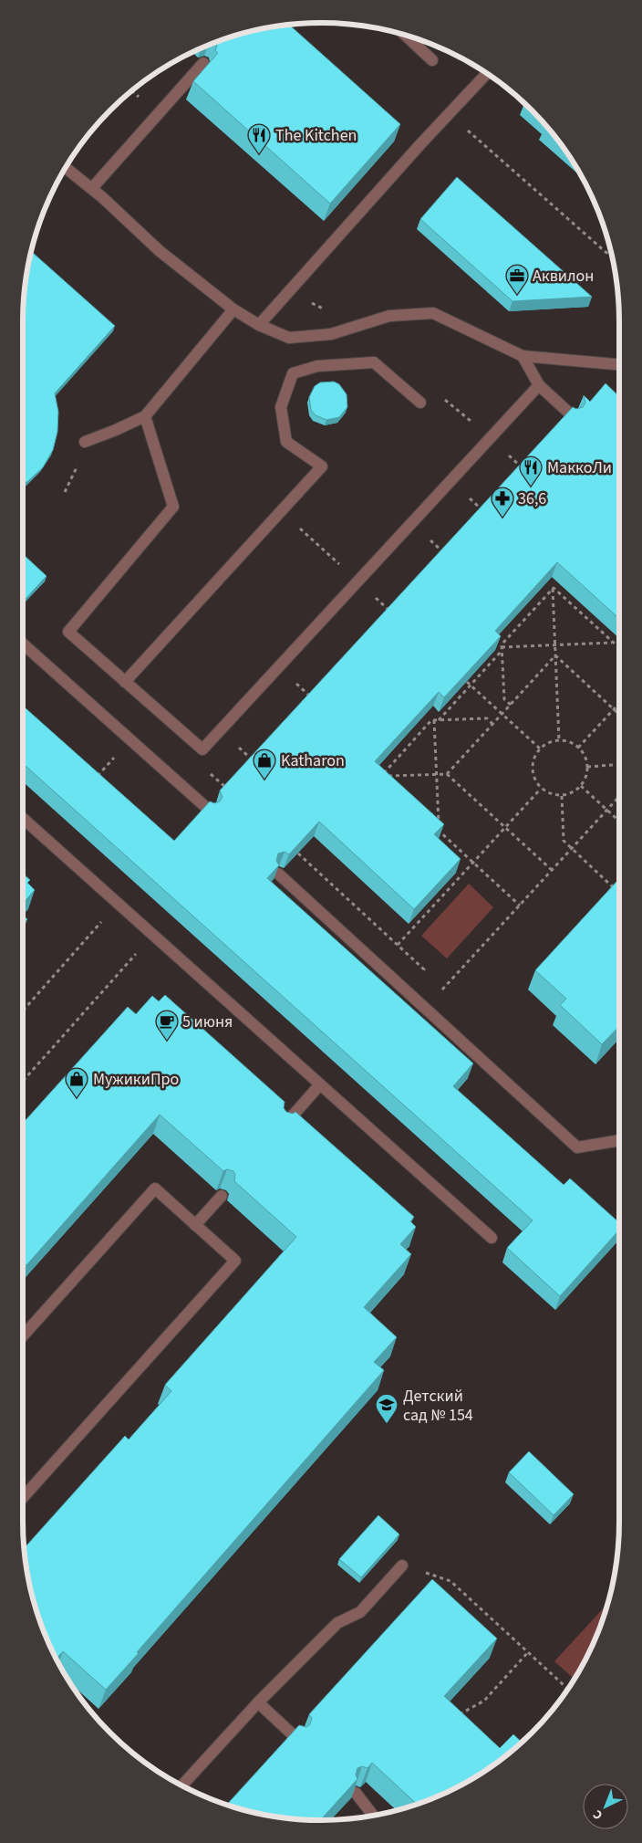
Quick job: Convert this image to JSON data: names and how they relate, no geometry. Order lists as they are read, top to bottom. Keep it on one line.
{"places":{"restaurant":["The Kitchen","МаккоЛи"],"office":["Аквилон"],"pharmacy":["36,6"],"shop":["Katharon","МужикиПро"],"cafe":["5 июня"],"school or university":["Детский сад № 154"]},"north":"bottom left"}
